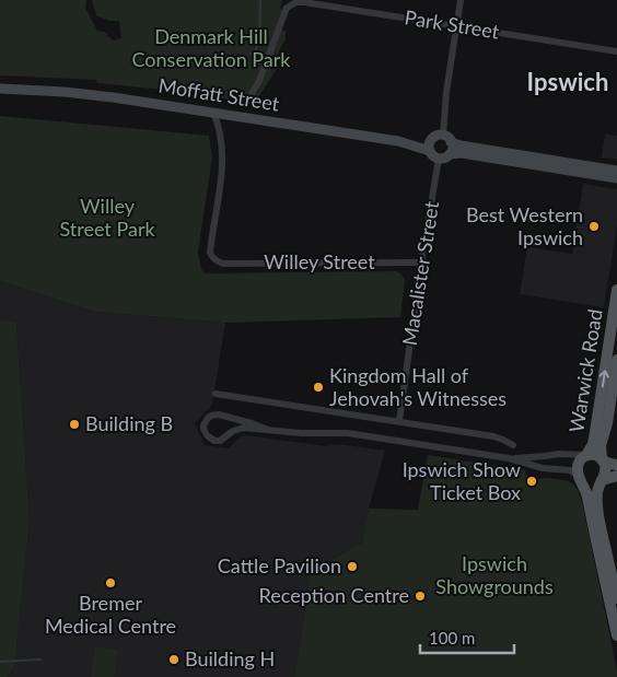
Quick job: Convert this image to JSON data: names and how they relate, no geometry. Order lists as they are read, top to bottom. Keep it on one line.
{"streets":{"main road":["Moffatt Street","Warwick Road"],"street":["Park Street","Willey Street","Macalister Street"]},"crossings":[["Moffatt Street","Willey Street"],["Moffatt Street","Macalister Street"],["Willey Street","Macalister Street"]],"districts":["Ipswich"],"parks":["Denmark Hill Conservation Park","Willey Street Park","Ipswich Showgrounds"],"places":["Best Western Ipswich","Kingdom Hall of Jehovah's Witnesses","Building B","Ipswich Show Ticket Box","Cattle Pavilion","Bremer Medical Centre","Reception Centre","Building H"],"scale_bar":"100 m"}
